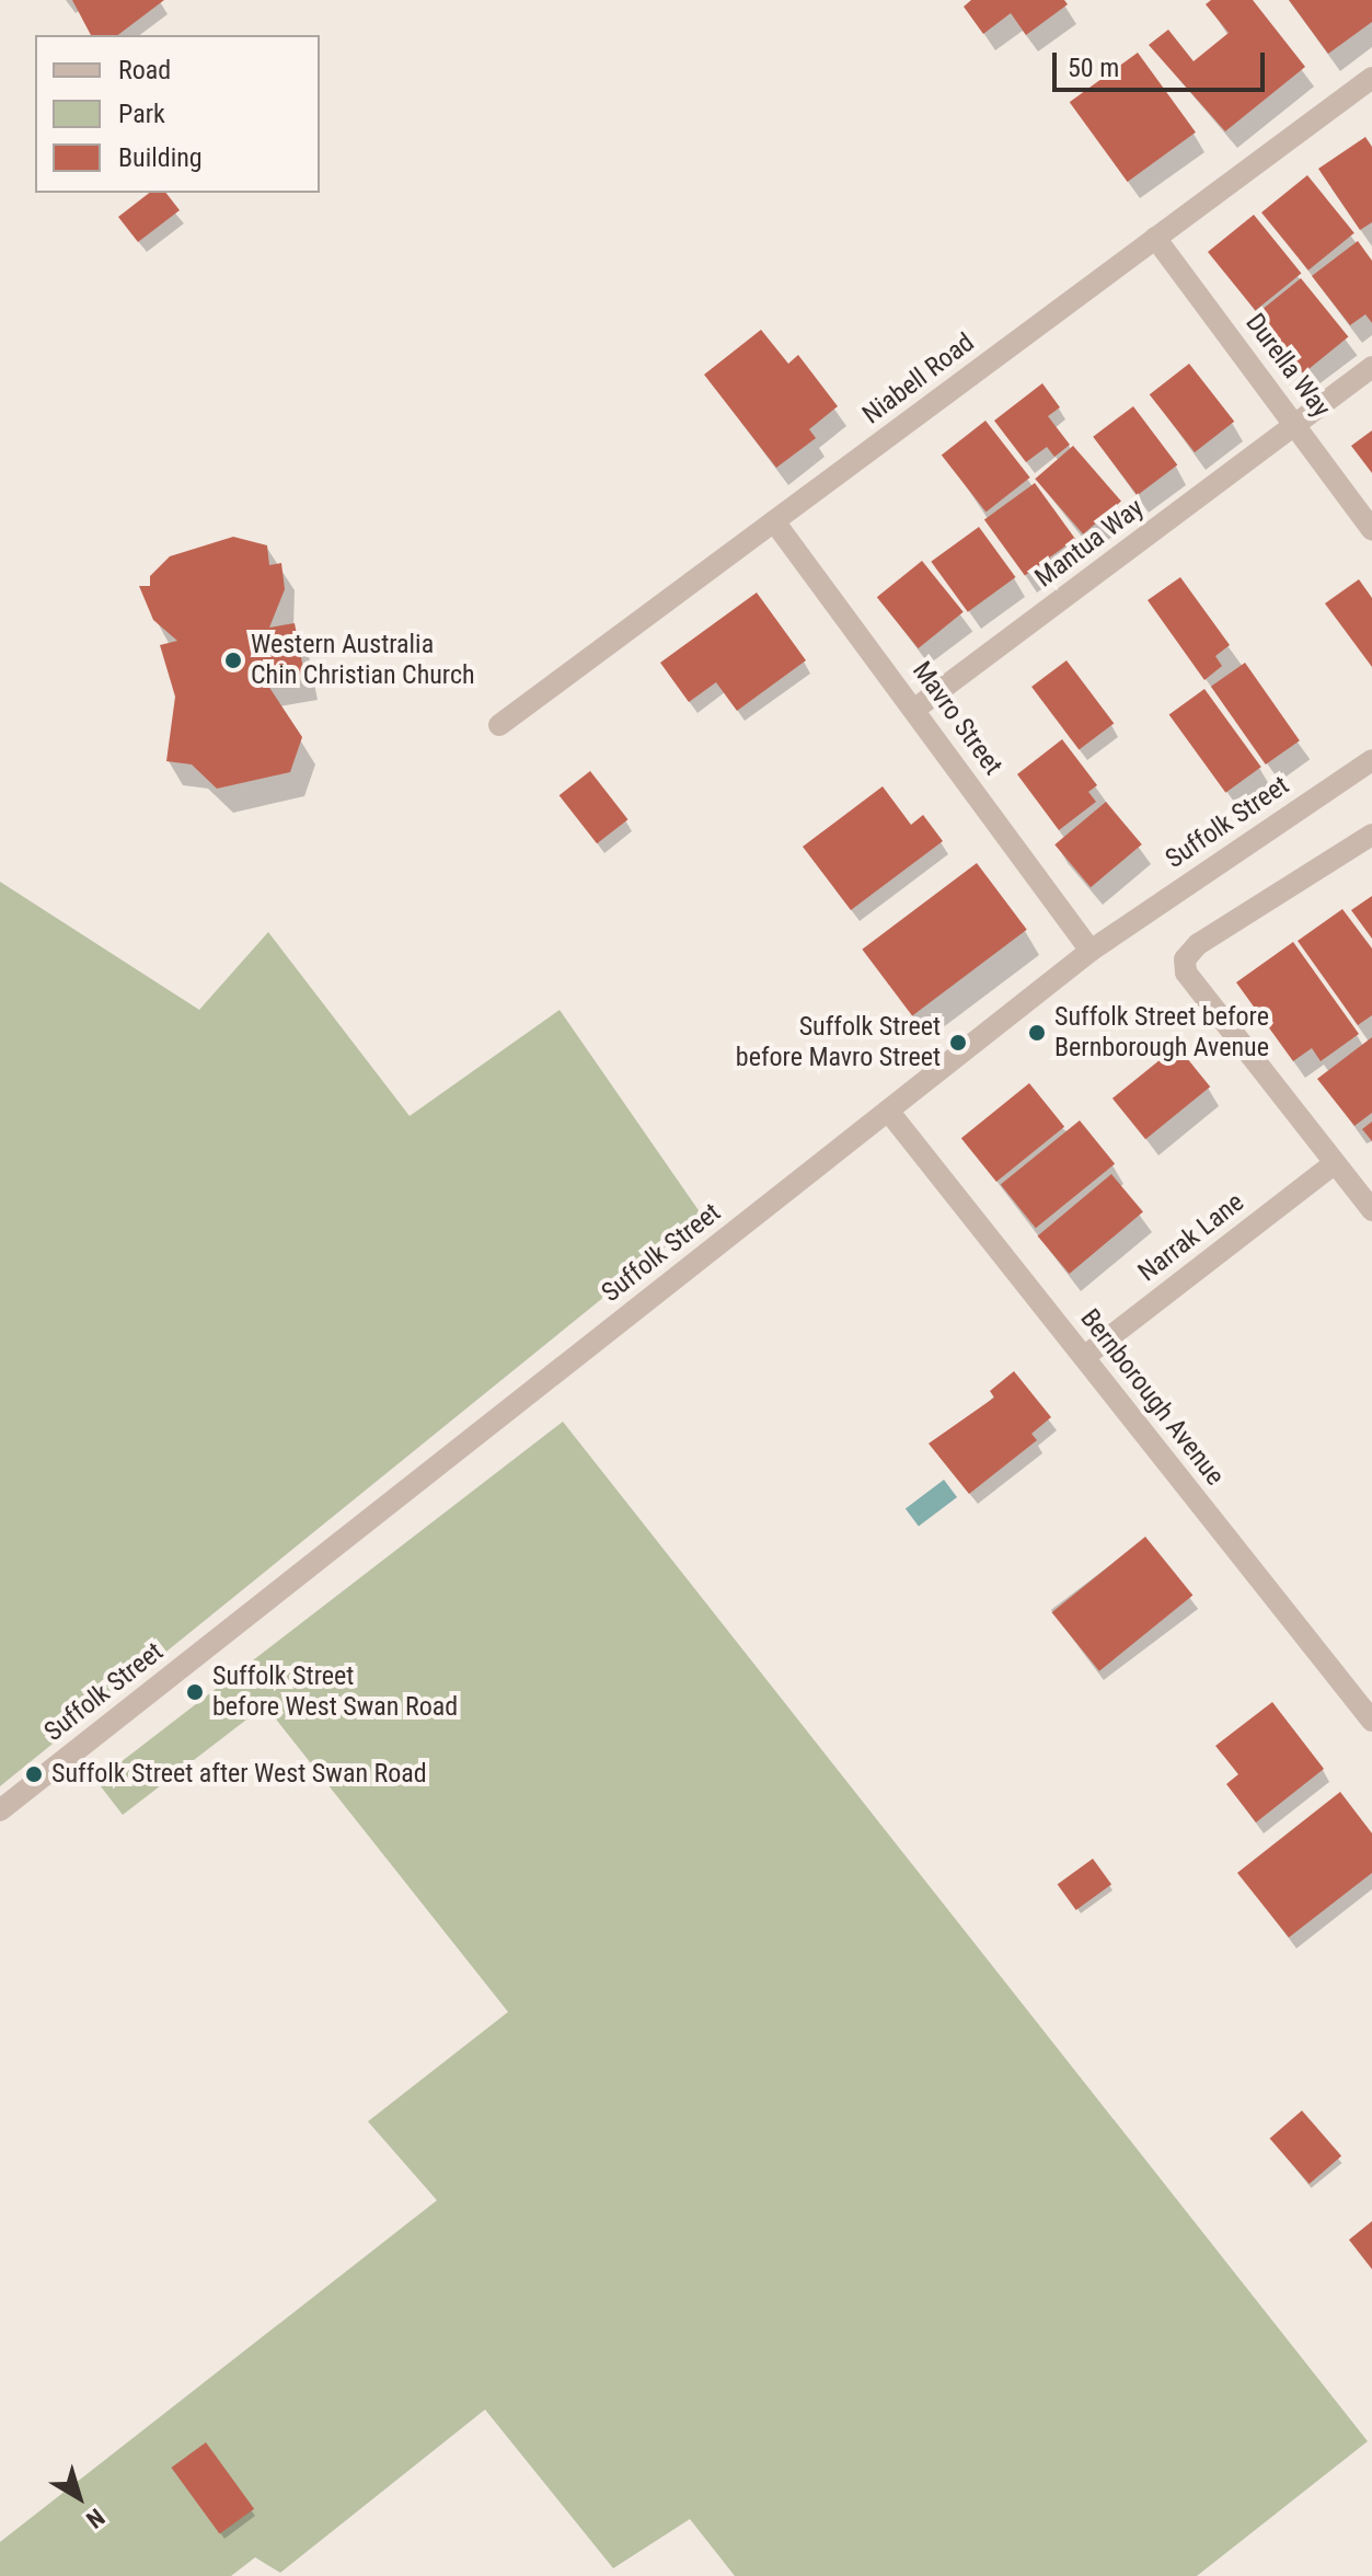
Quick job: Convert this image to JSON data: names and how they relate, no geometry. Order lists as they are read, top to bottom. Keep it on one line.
{"streets":{"street":["Durella Way","Niabell Road","Mantua Way","Mavro Street","Suffolk Street","Narrak Lane","Bernborough Avenue"]},"crossings":[["Durella Way","Niabell Road"],["Durella Way","Mantua Way"],["Niabell Road","Mavro Street"],["Mantua Way","Mavro Street"],["Mavro Street","Suffolk Street"],["Suffolk Street","Bernborough Avenue"],["Narrak Lane","Bernborough Avenue"]],"places":["Western Australia Chin Christian Church","Suffolk Street before Bernborough Avenue","Suffolk Street before Mavro Street","Suffolk Street before West Swan Road","Suffolk Street after West Swan Road"],"legend":["Road","Park","Building"],"scale_bar":"50 m","north":"bottom right"}
